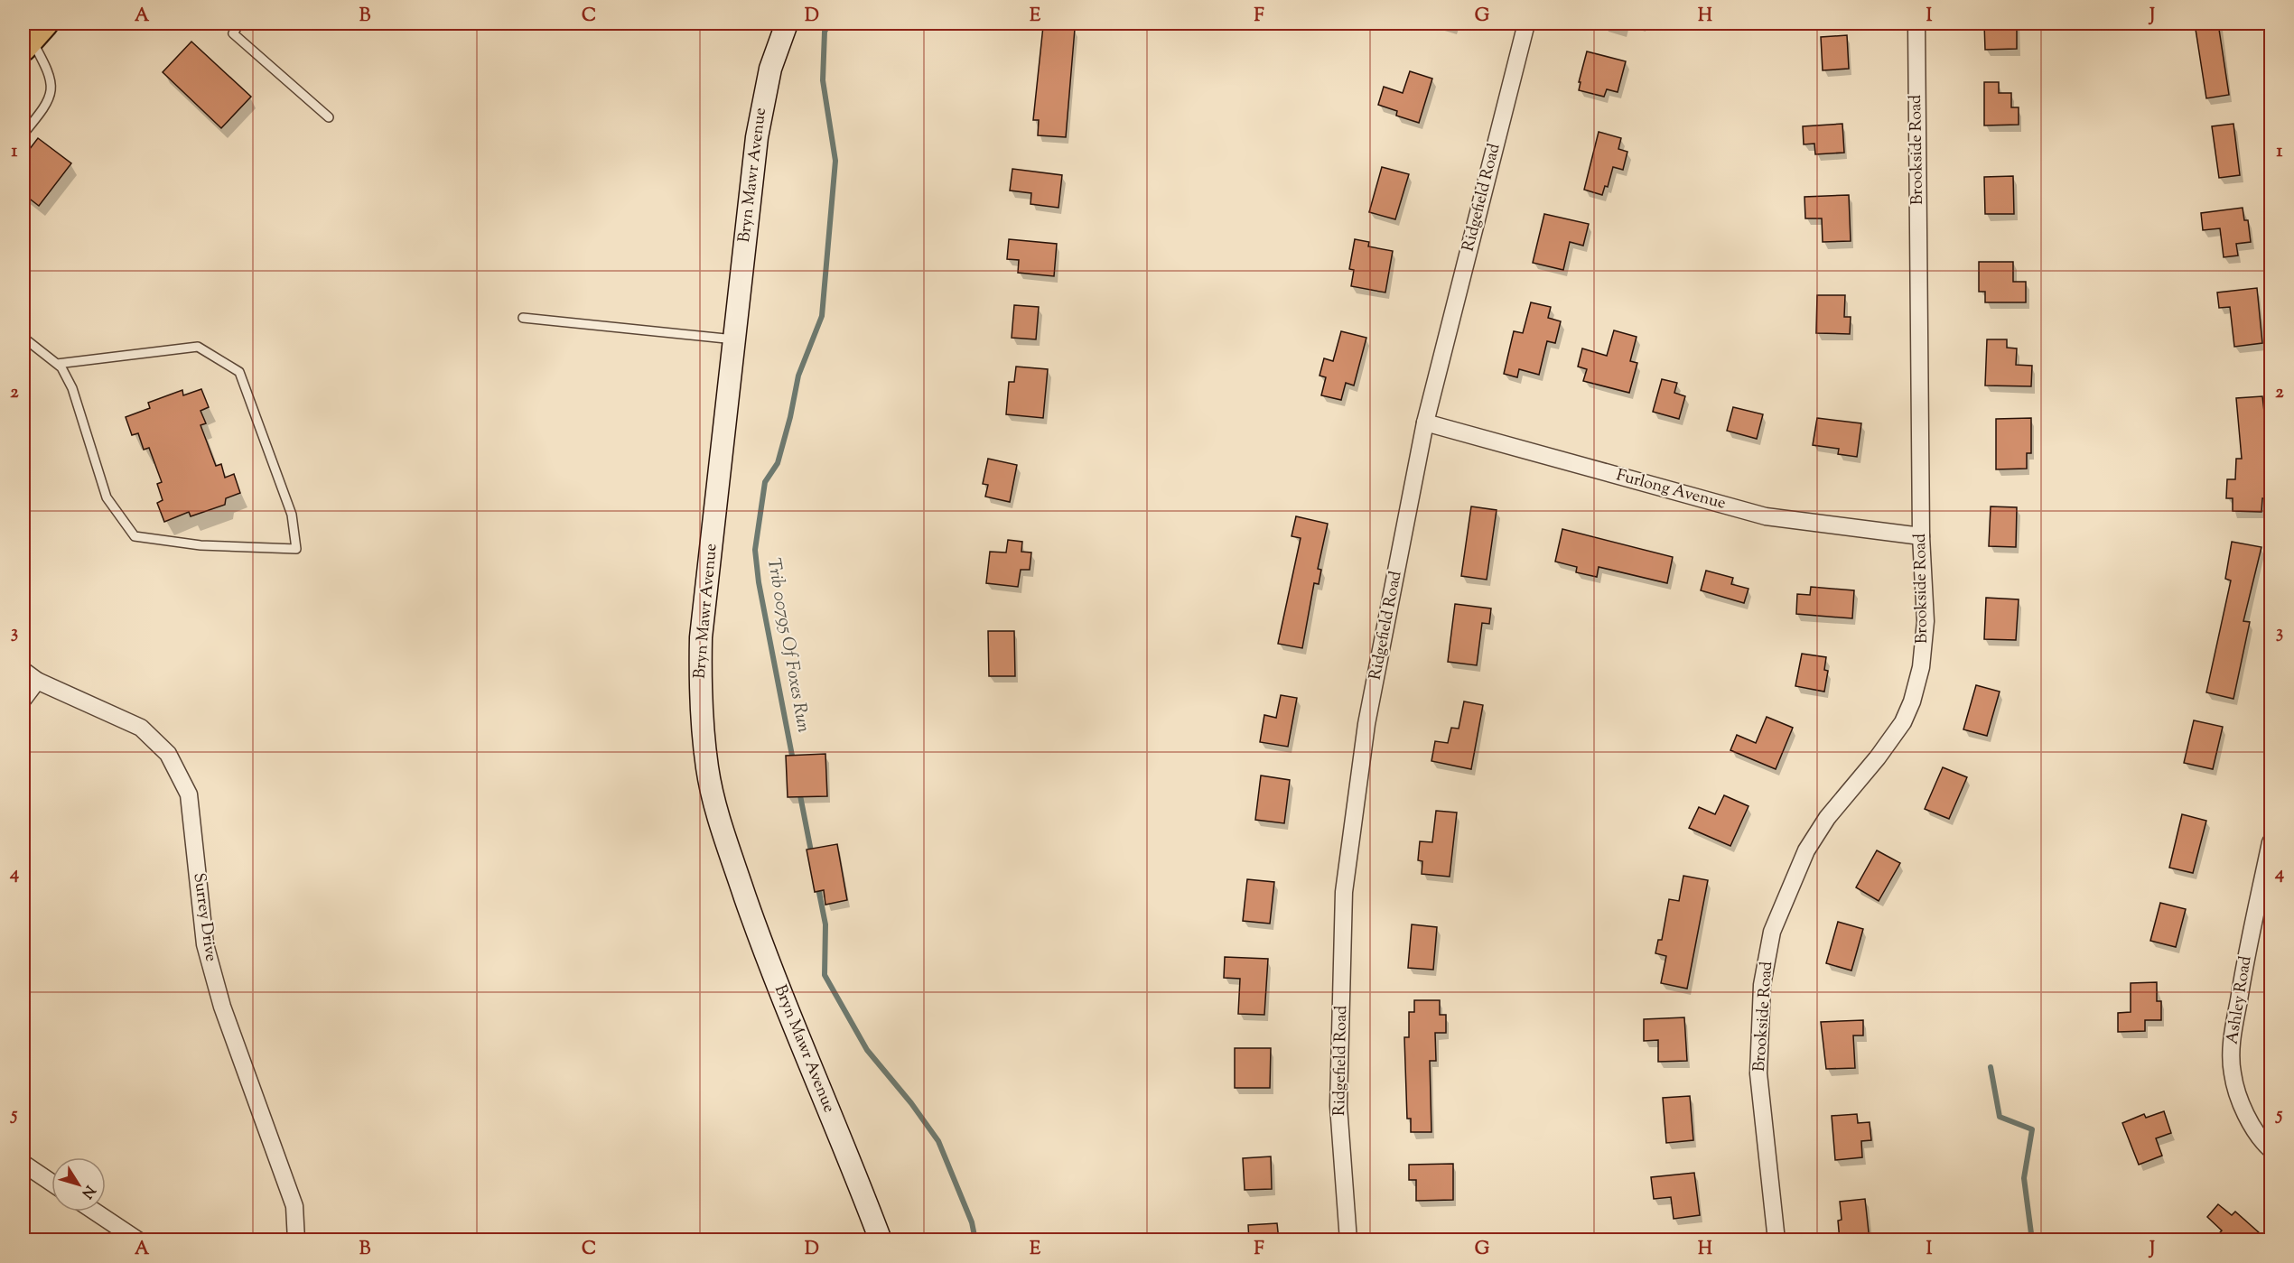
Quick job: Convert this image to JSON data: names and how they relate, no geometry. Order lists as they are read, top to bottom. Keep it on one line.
{"streets":{"main road":["Bryn Mawr Avenue"],"street":["Brookside Road","Ridgefield Road","Furlong Avenue","Surrey Drive","Ashley Road"]},"crossings":[["Brookside Road","Furlong Avenue"],["Ridgefield Road","Furlong Avenue"]],"water":["Trib 00795 Of Foxes Run"],"north":"bottom right","grid":{"columns":["A","B","C","D","E","F","G","H","I","J"],"rows":["1","2","3","4","5"]}}
